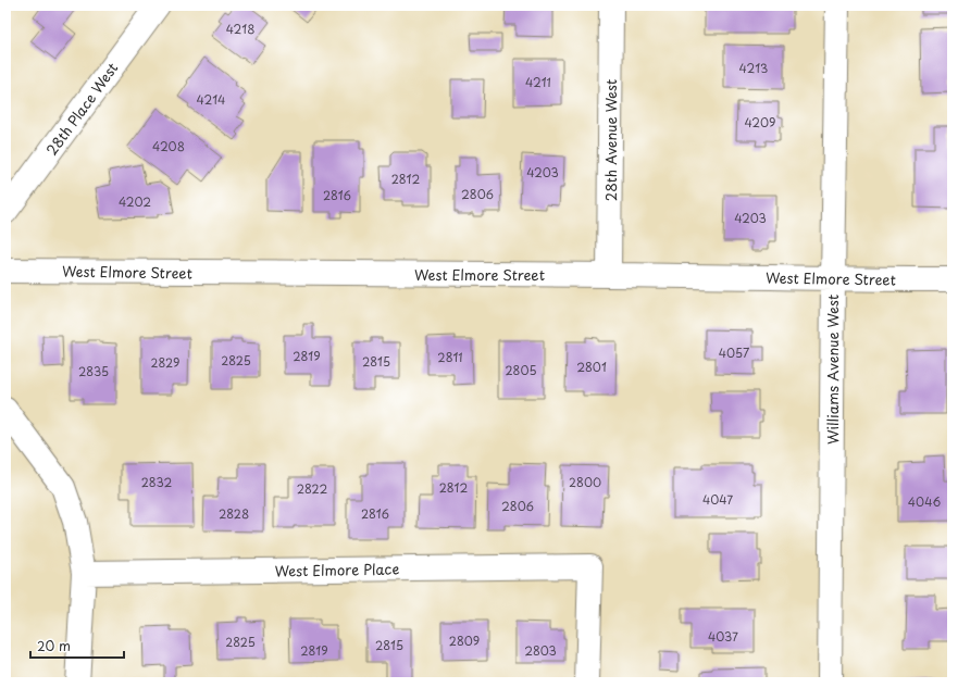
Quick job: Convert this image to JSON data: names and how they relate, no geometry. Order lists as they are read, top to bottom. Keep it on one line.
{"streets":{"street":["28th Place West","28th Avenue West","West Elmore Street","Williams Avenue West","West Elmore Place"]},"crossings":[["28th Avenue West","West Elmore Street"],["West Elmore Street","Williams Avenue West"]],"house_numbers":["4218","4213","4211","4214","4209","4208","4203","2812","2806","2816","4202","4203","4057","2819","2811","2825","2815","2829","2801","2805","2835","2832","2800","2812","2822","4047","4046","2806","2828","2816","4037","2809","2825","2815","2819","2803"],"scale_bar":"20 m"}
